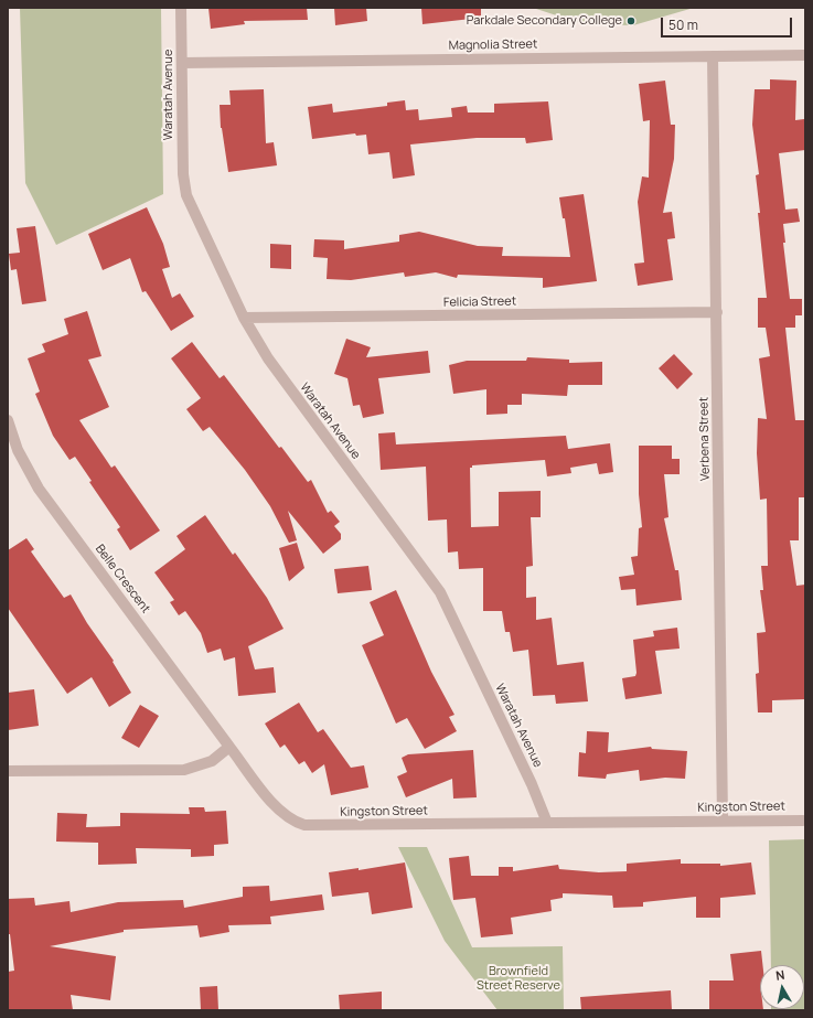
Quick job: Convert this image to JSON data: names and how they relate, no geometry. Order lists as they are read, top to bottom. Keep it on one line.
{"streets":{"street":["Magnolia Street","Waratah Avenue","Felicia Street","Verbena Street","Belle Crescent","Kingston Street"]},"crossings":[["Magnolia Street","Waratah Avenue"],["Magnolia Street","Verbena Street"],["Waratah Avenue","Felicia Street"],["Waratah Avenue","Kingston Street"],["Felicia Street","Verbena Street"],["Verbena Street","Kingston Street"],["Belle Crescent","Kingston Street"]],"parks":["Brownfield Street Reserve"],"places":["Parkdale Secondary College"],"scale_bar":"50 m","north":"top"}
